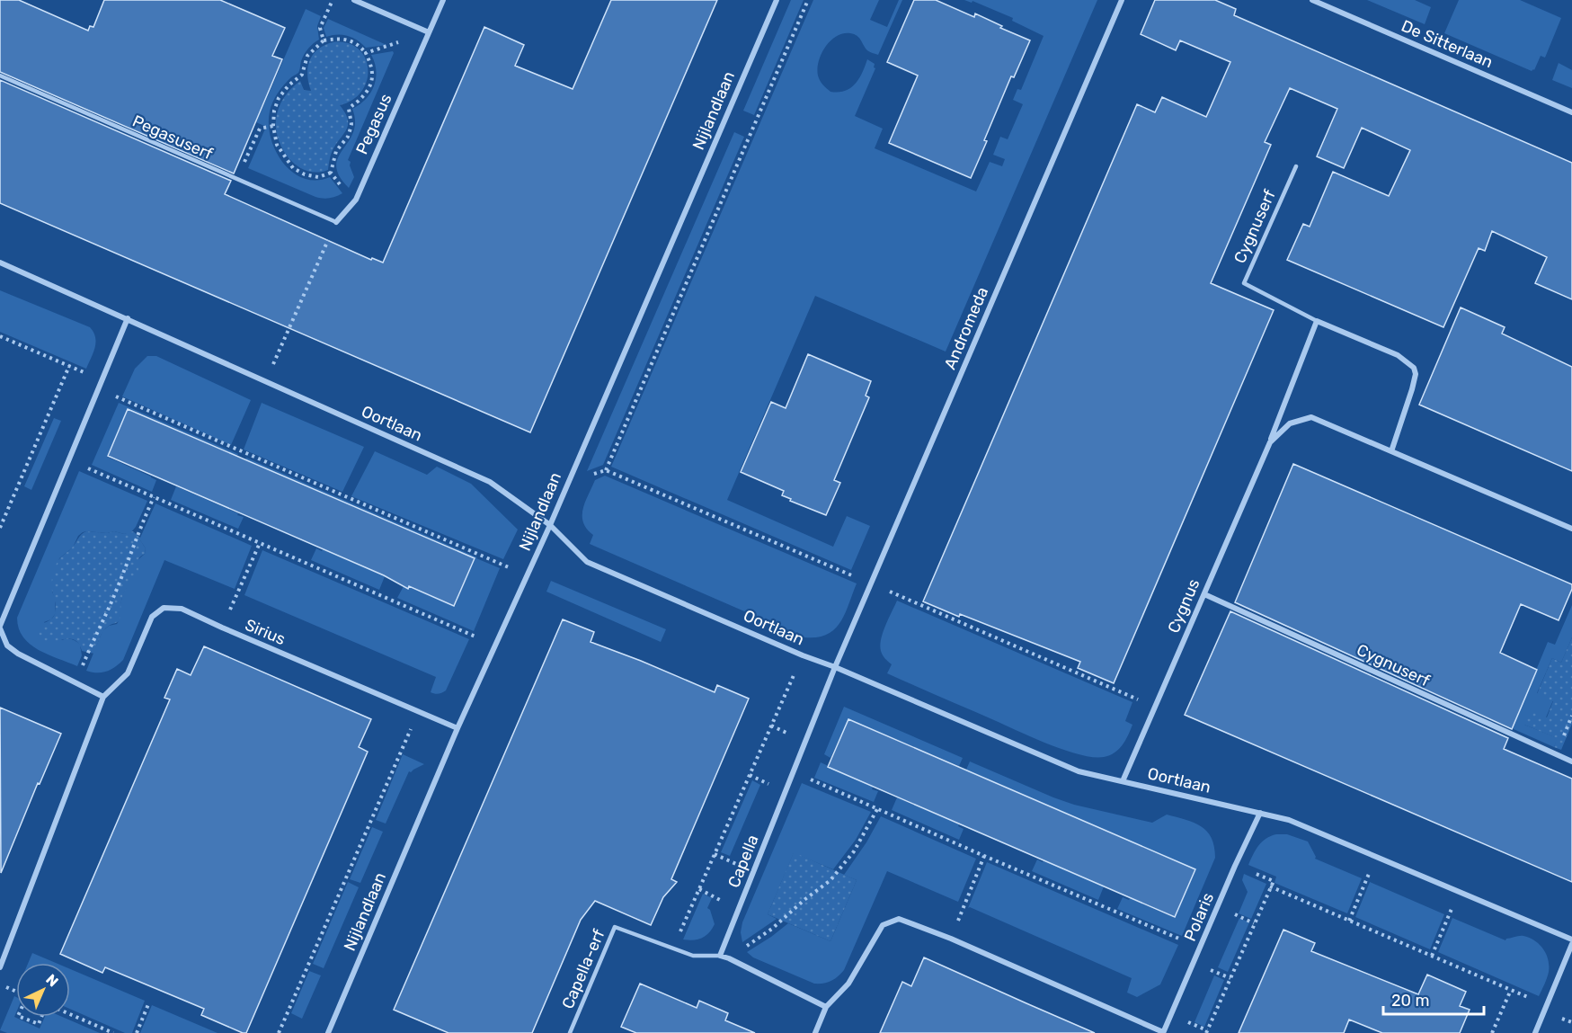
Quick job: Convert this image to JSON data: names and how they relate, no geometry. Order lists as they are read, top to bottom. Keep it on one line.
{"streets":{"street":["De Sitterlaan","Nijlandlaan","Pegasus","Cygnuserf","Andromeda","Oortlaan","Cygnus","Sirius","Capella","Polaris"],"lane":["Pegasuserf","Capella-erf"]},"crossings":[["Nijlandlaan","Oortlaan"],["Nijlandlaan","Sirius"],["Pegasus","Pegasuserf"],["Cygnuserf","Cygnus"],["Andromeda","Oortlaan"],["Andromeda","Capella"],["Oortlaan","Cygnus"],["Oortlaan","Capella"],["Oortlaan","Polaris"],["Capella","Capella-erf"]],"scale_bar":"20 m","north":"top right"}
